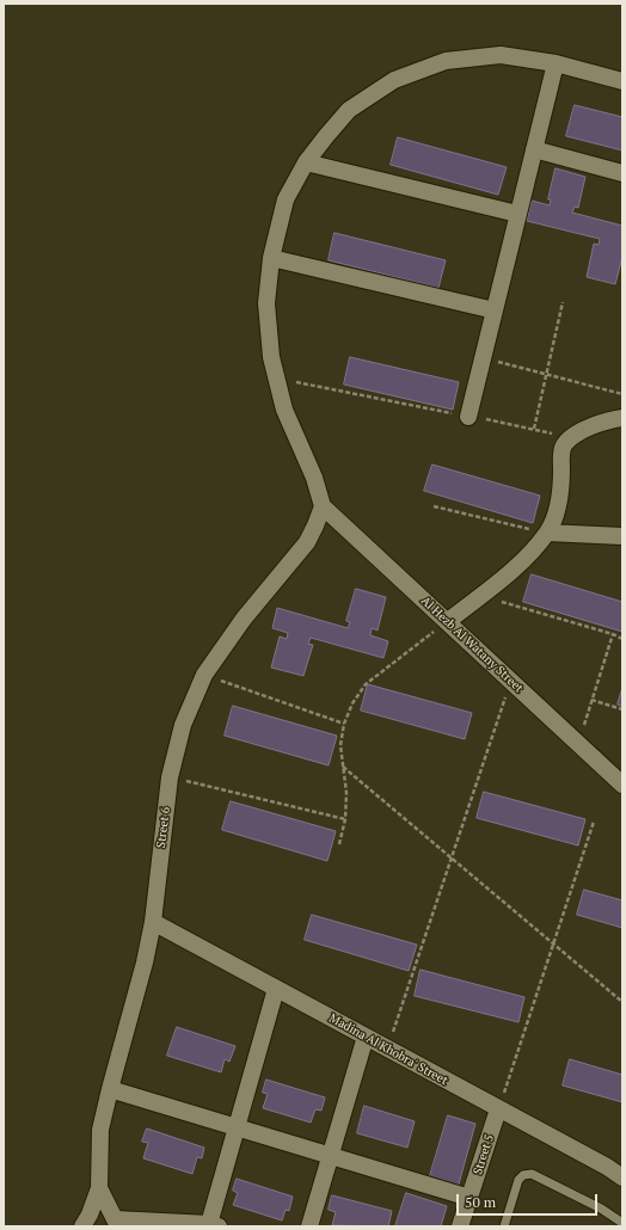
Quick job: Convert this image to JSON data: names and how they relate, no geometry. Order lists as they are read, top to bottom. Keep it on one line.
{"streets":{"street":["Al Hezb Al Watany Street","Street 6","Madina Al Khobra' Street","Street 5"]},"crossings":[["Al Hezb Al Watany Street","Street 6"],["Street 6","Madina Al Khobra' Street"],["Madina Al Khobra' Street","Street 5"]],"scale_bar":"50 m"}
